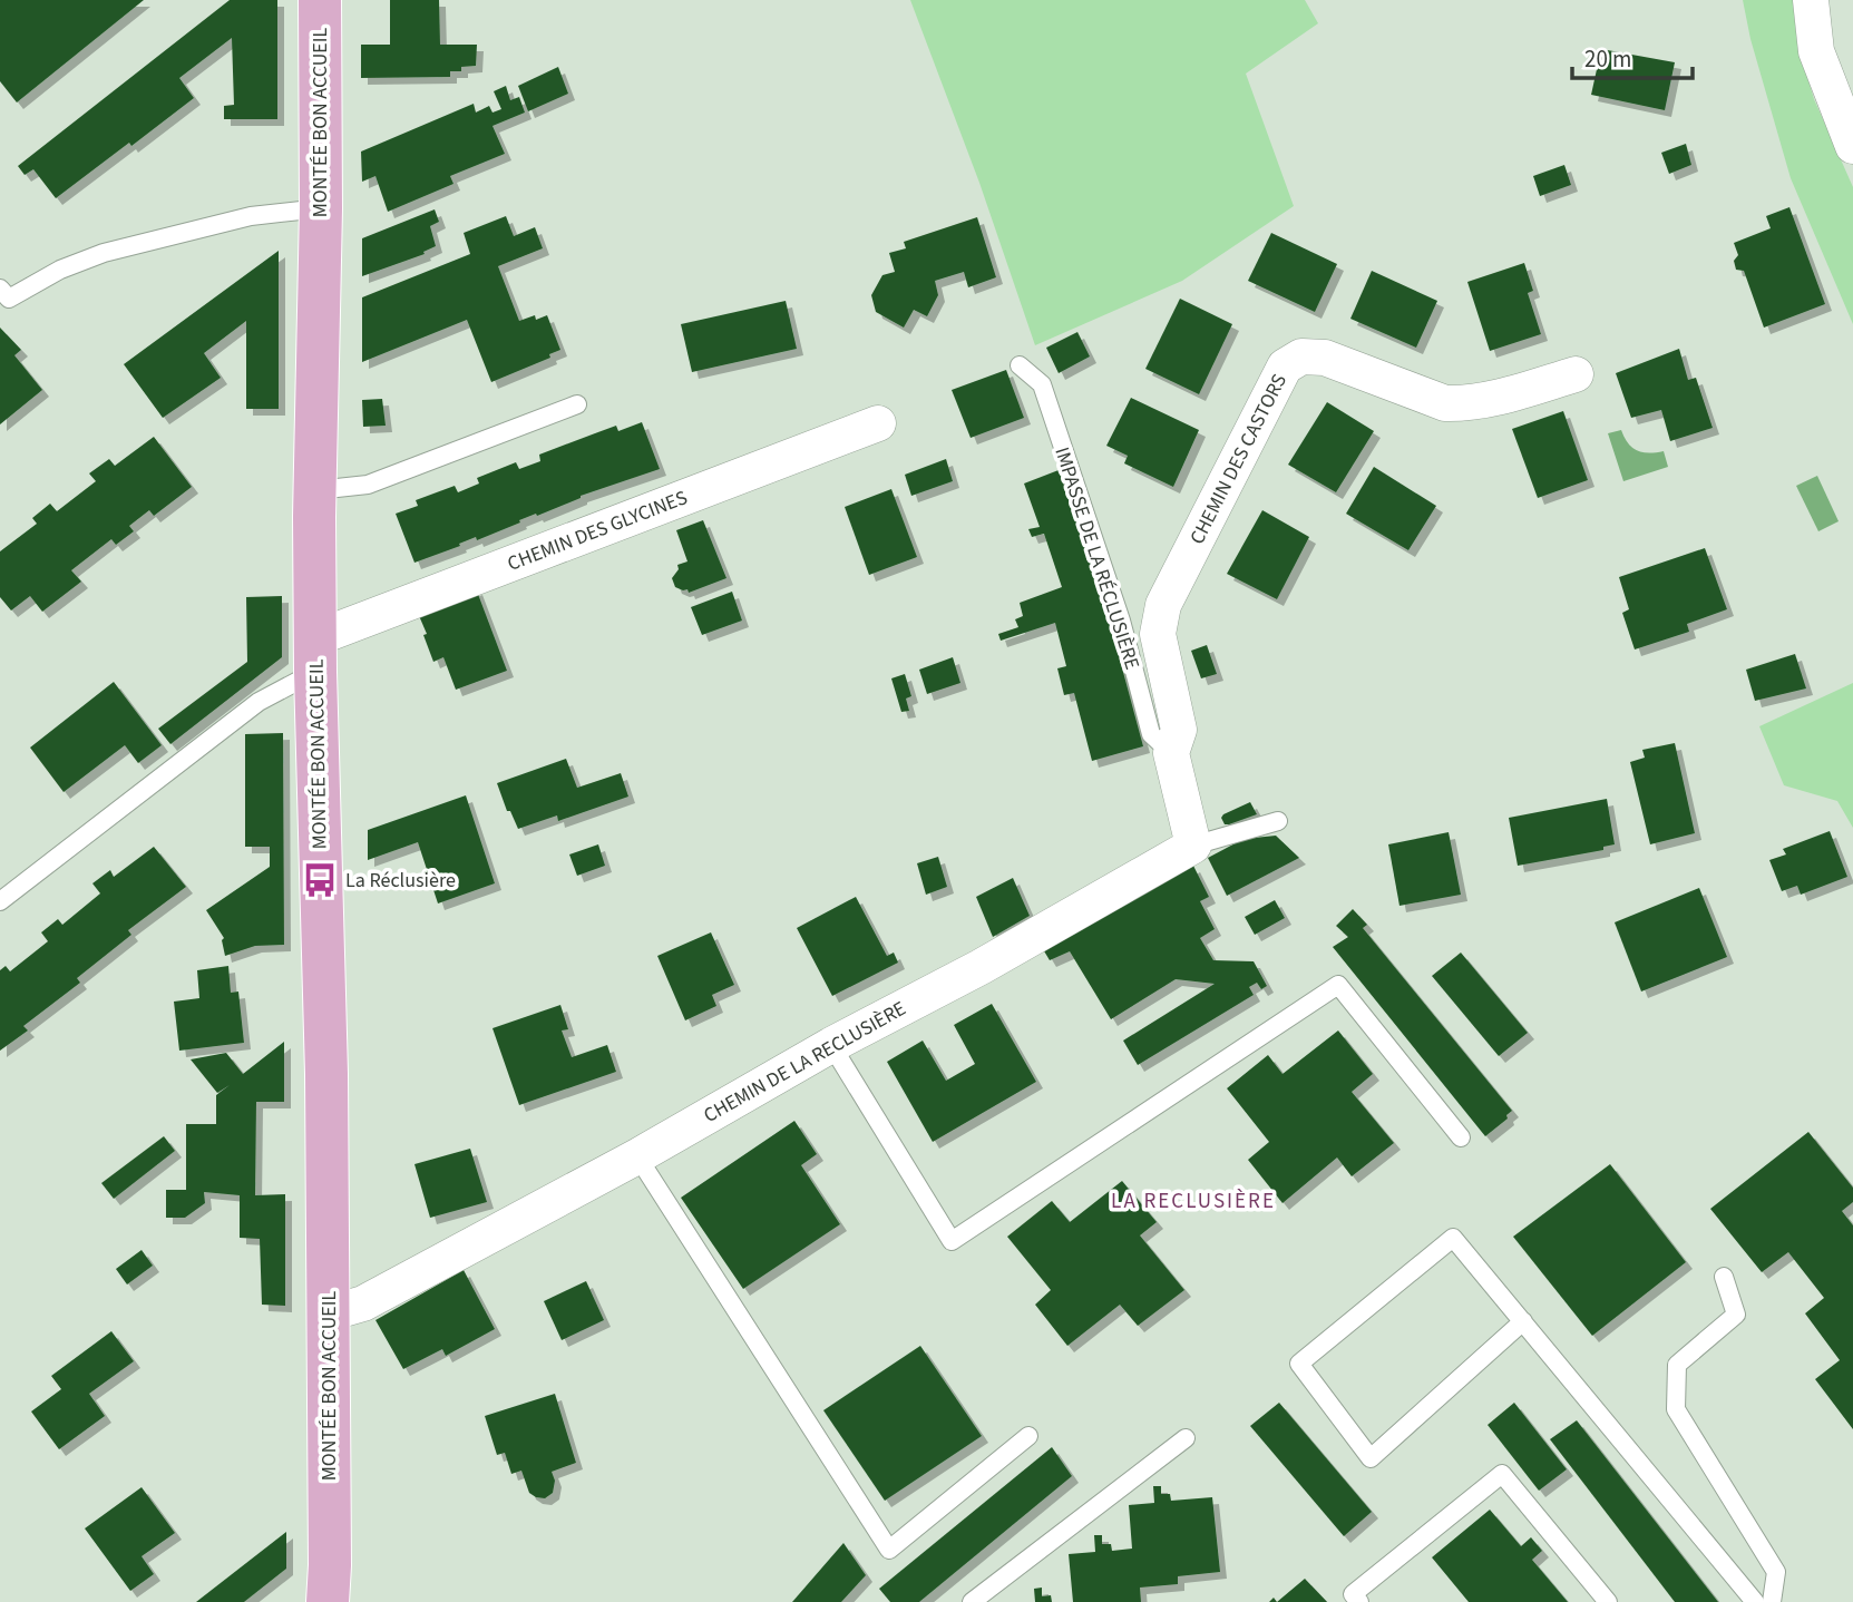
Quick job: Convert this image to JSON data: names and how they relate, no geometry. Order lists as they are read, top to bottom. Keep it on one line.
{"streets":{"main road":["MONTÉE BON ACCUEIL"],"street":["CHEMIN DES CASTORS","CHEMIN DES GLYCINES","CHEMIN DE LA RECLUSIÈRE"],"lane":["IMPASSE DE LA RÉCLUSIÈRE"]},"crossings":[["MONTÉE BON ACCUEIL","CHEMIN DES GLYCINES"],["MONTÉE BON ACCUEIL","CHEMIN DE LA RECLUSIÈRE"],["CHEMIN DES CASTORS","IMPASSE DE LA RÉCLUSIÈRE"]],"districts":["LA RECLUSIÈRE"],"places":{"bus stop":["La Réclusière"]},"scale_bar":"20 m"}
